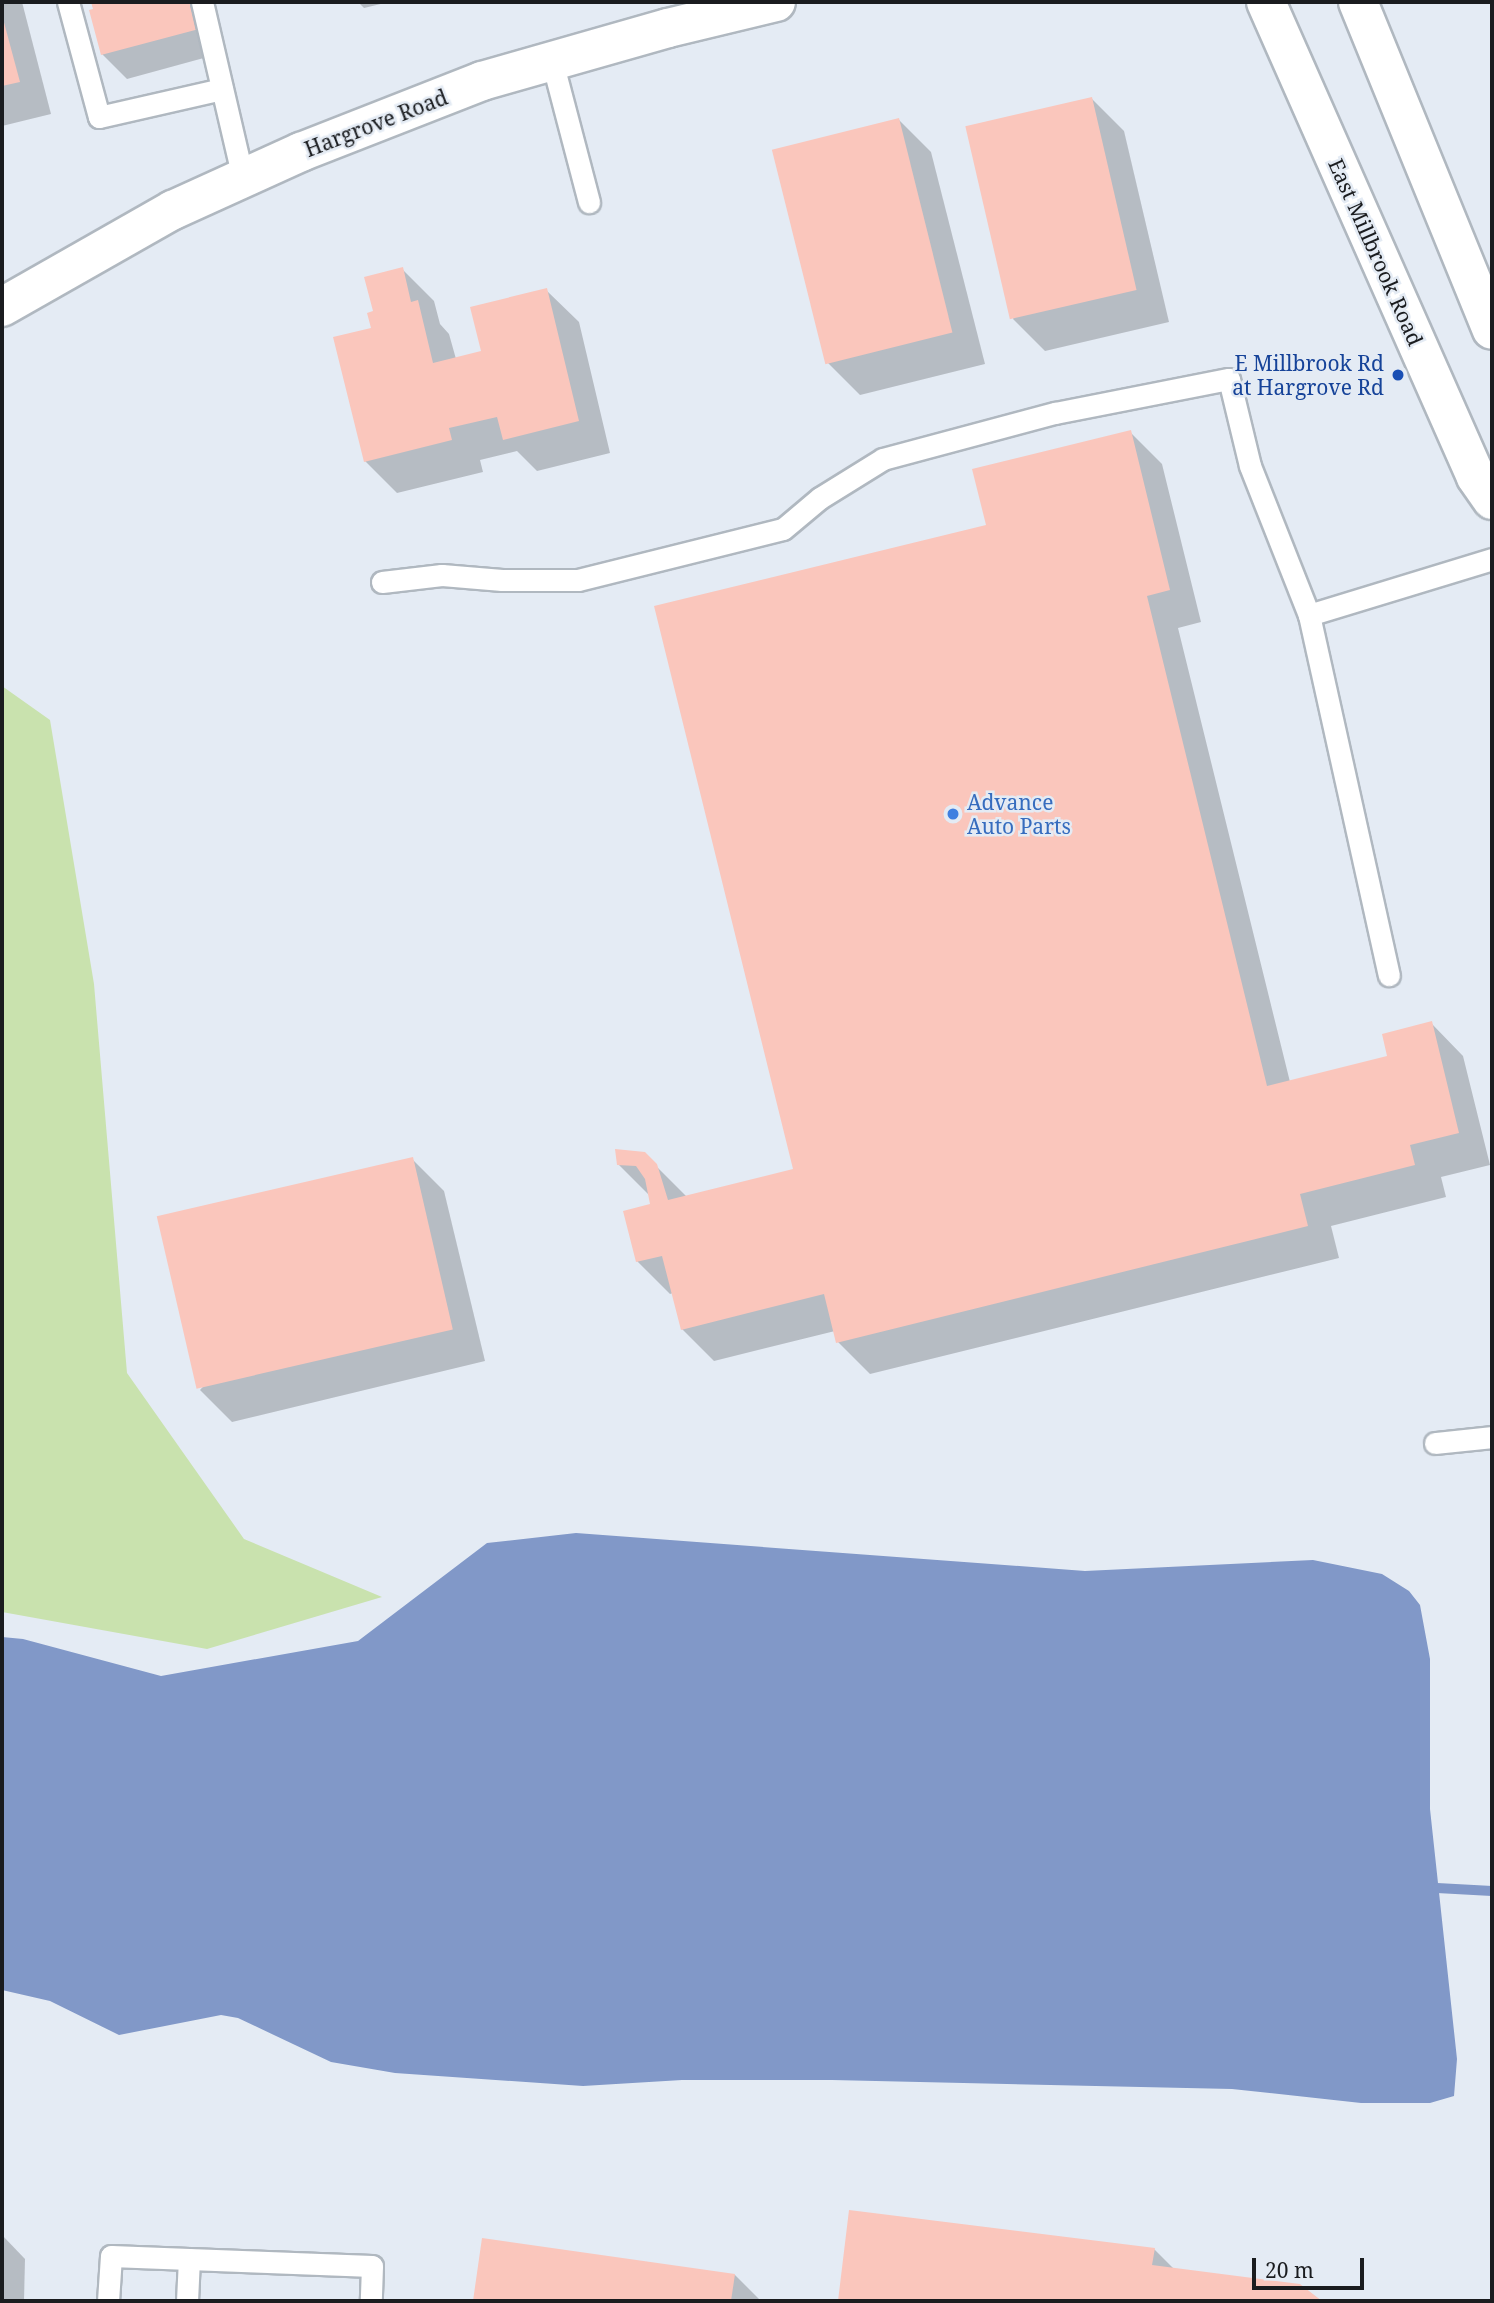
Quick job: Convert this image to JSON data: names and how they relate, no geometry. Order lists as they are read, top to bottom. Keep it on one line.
{"streets":{"main road":["Hargrove Road","East Millbrook Road"]},"places":["E Millbrook Rd at Hargrove Rd","Advance Auto Parts"],"scale_bar":"20 m"}
